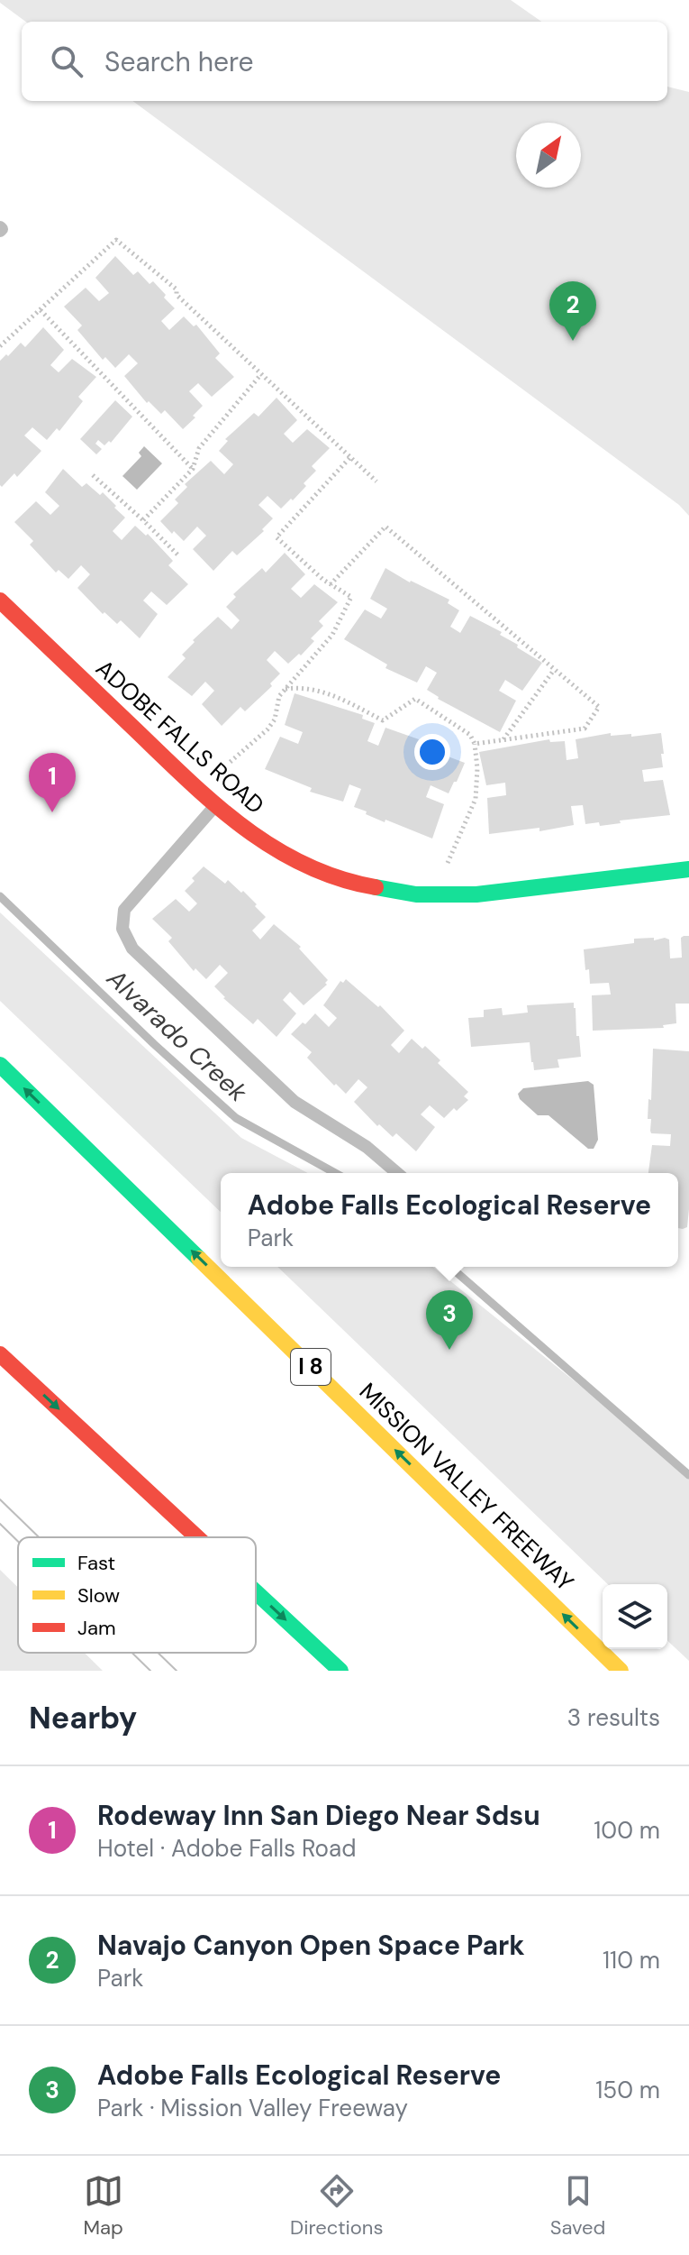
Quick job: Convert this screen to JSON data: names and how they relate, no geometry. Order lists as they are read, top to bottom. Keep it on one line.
{"streets":{"main road":["ADOBE FALLS ROAD","I 8","MISSION VALLEY FREEWAY"]},"one_way":["MISSION VALLEY FREEWAY"],"water":["Alvarado Creek"],"legend":["Fast","Slow","Jam"],"north":"top right","page":{"search":"Search here","pins":["2","1","3"],"popup":["Adobe Falls Ecological Reserve","Park"],"heading":["Nearby","3 results"],"list":[{"mark":"1","name":"Rodeway Inn San Diego Near Sdsu","note":"Hotel · Adobe Falls Road","value":"100 m"},{"mark":"2","name":"Navajo Canyon Open Space Park","note":"Park","value":"110 m"},{"mark":"3","name":"Adobe Falls Ecological Reserve","note":"Park · Mission Valley Freeway","value":"150 m"}],"nav":["Map","Directions","Saved"]}}
